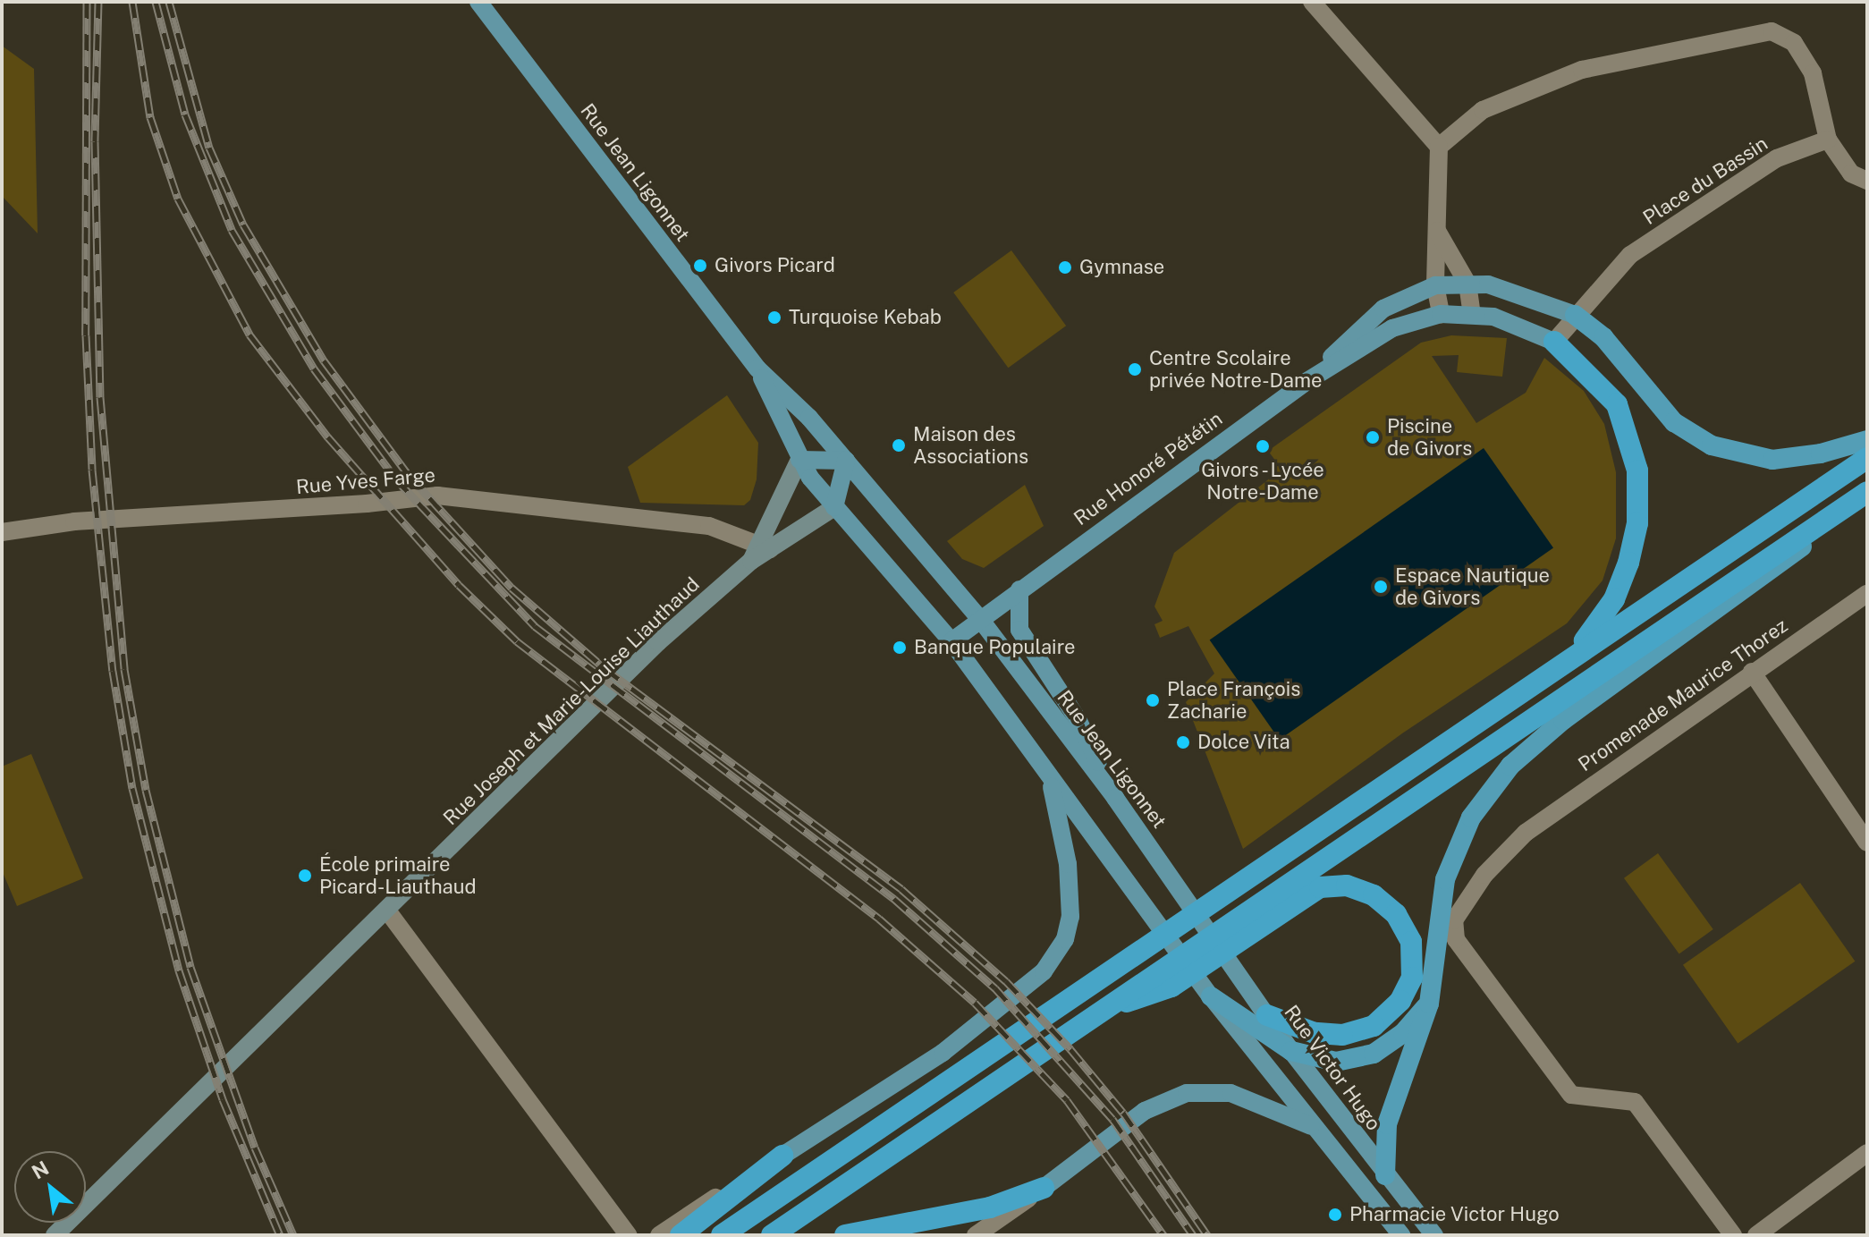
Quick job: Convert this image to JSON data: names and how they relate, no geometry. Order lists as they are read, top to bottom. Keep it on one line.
{"streets":{"main road":["Rue Jean Ligonnet","Rue Honoré Pététin","Rue Joseph et Marie-Louise Liauthaud","Rue Victor Hugo"],"street":["Place du Bassin","Rue Yves Farge","Promenade Maurice Thorez"]},"crossings":[["Rue Jean Ligonnet","Rue Honoré Pététin"],["Rue Jean Ligonnet","Rue Joseph et Marie-Louise Liauthaud"],["Rue Jean Ligonnet","Rue Victor Hugo"],["Rue Yves Farge","Rue Joseph et Marie-Louise Liauthaud"]],"places":["Givors Picard","Gymnase","Turquoise Kebab","Centre Scolaire privée Notre-Dame","Piscine de Givors","Maison des Associations","Givors - Lycée Notre-Dame","Espace Nautique de Givors","Banque Populaire","Place François Zacharie","Dolce Vita","École primaire Picard-Liauthaud","Pharmacie Victor Hugo"],"north":"top left"}
